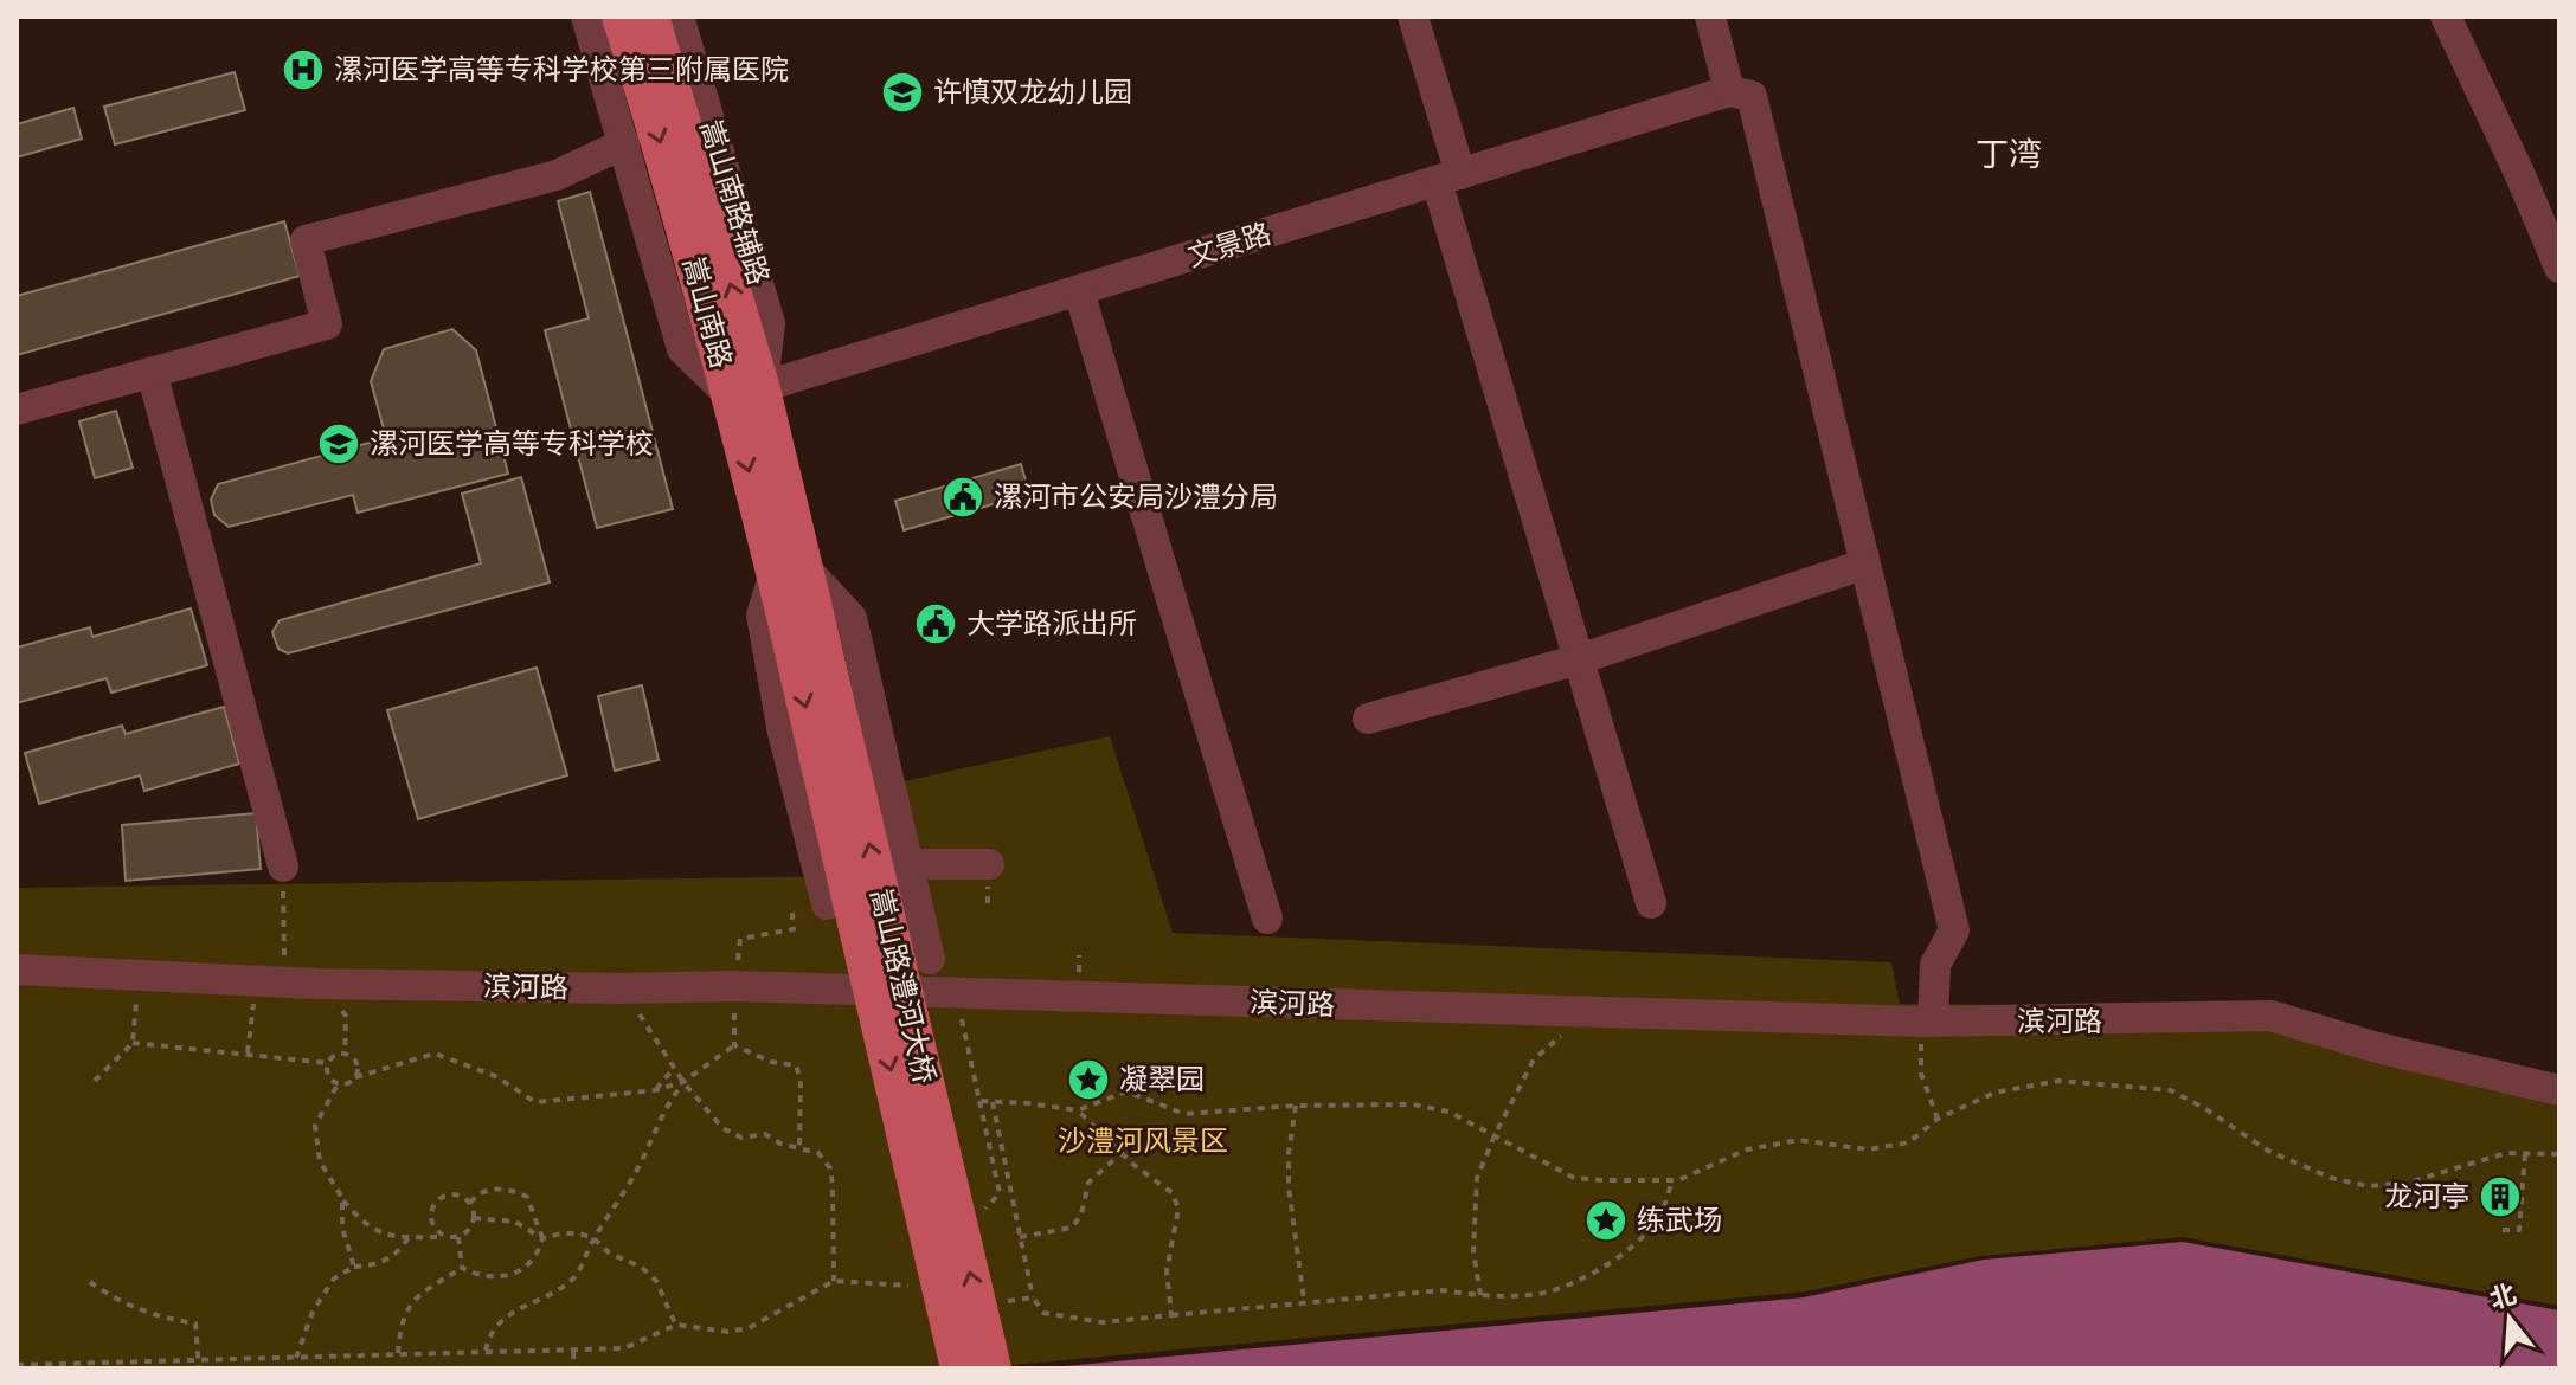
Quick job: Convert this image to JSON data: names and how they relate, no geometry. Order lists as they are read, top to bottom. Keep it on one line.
{"streets":{"main road":["嵩山南路","嵩山路澧河大桥"],"street":["嵩山南路辅路","文景路","滨河路"]},"crossings":[["嵩山南路辅路","文景路"],["嵩山南路辅路","嵩山南路"],["文景路","嵩山南路"],["嵩山南路","嵩山路澧河大桥"]],"districts":["丁湾"],"parks":["沙澧河风景区"],"places":{"hospital":["漯河医学高等专科学校第三附属医院"],"school or university":["许慎双龙幼儿园","漯河医学高等专科学校"],"public building":["漯河市公安局沙澧分局","大学路派出所"],"place":["凝翠园","练武场"],"building":["龙河亭"]},"north":"top"}
